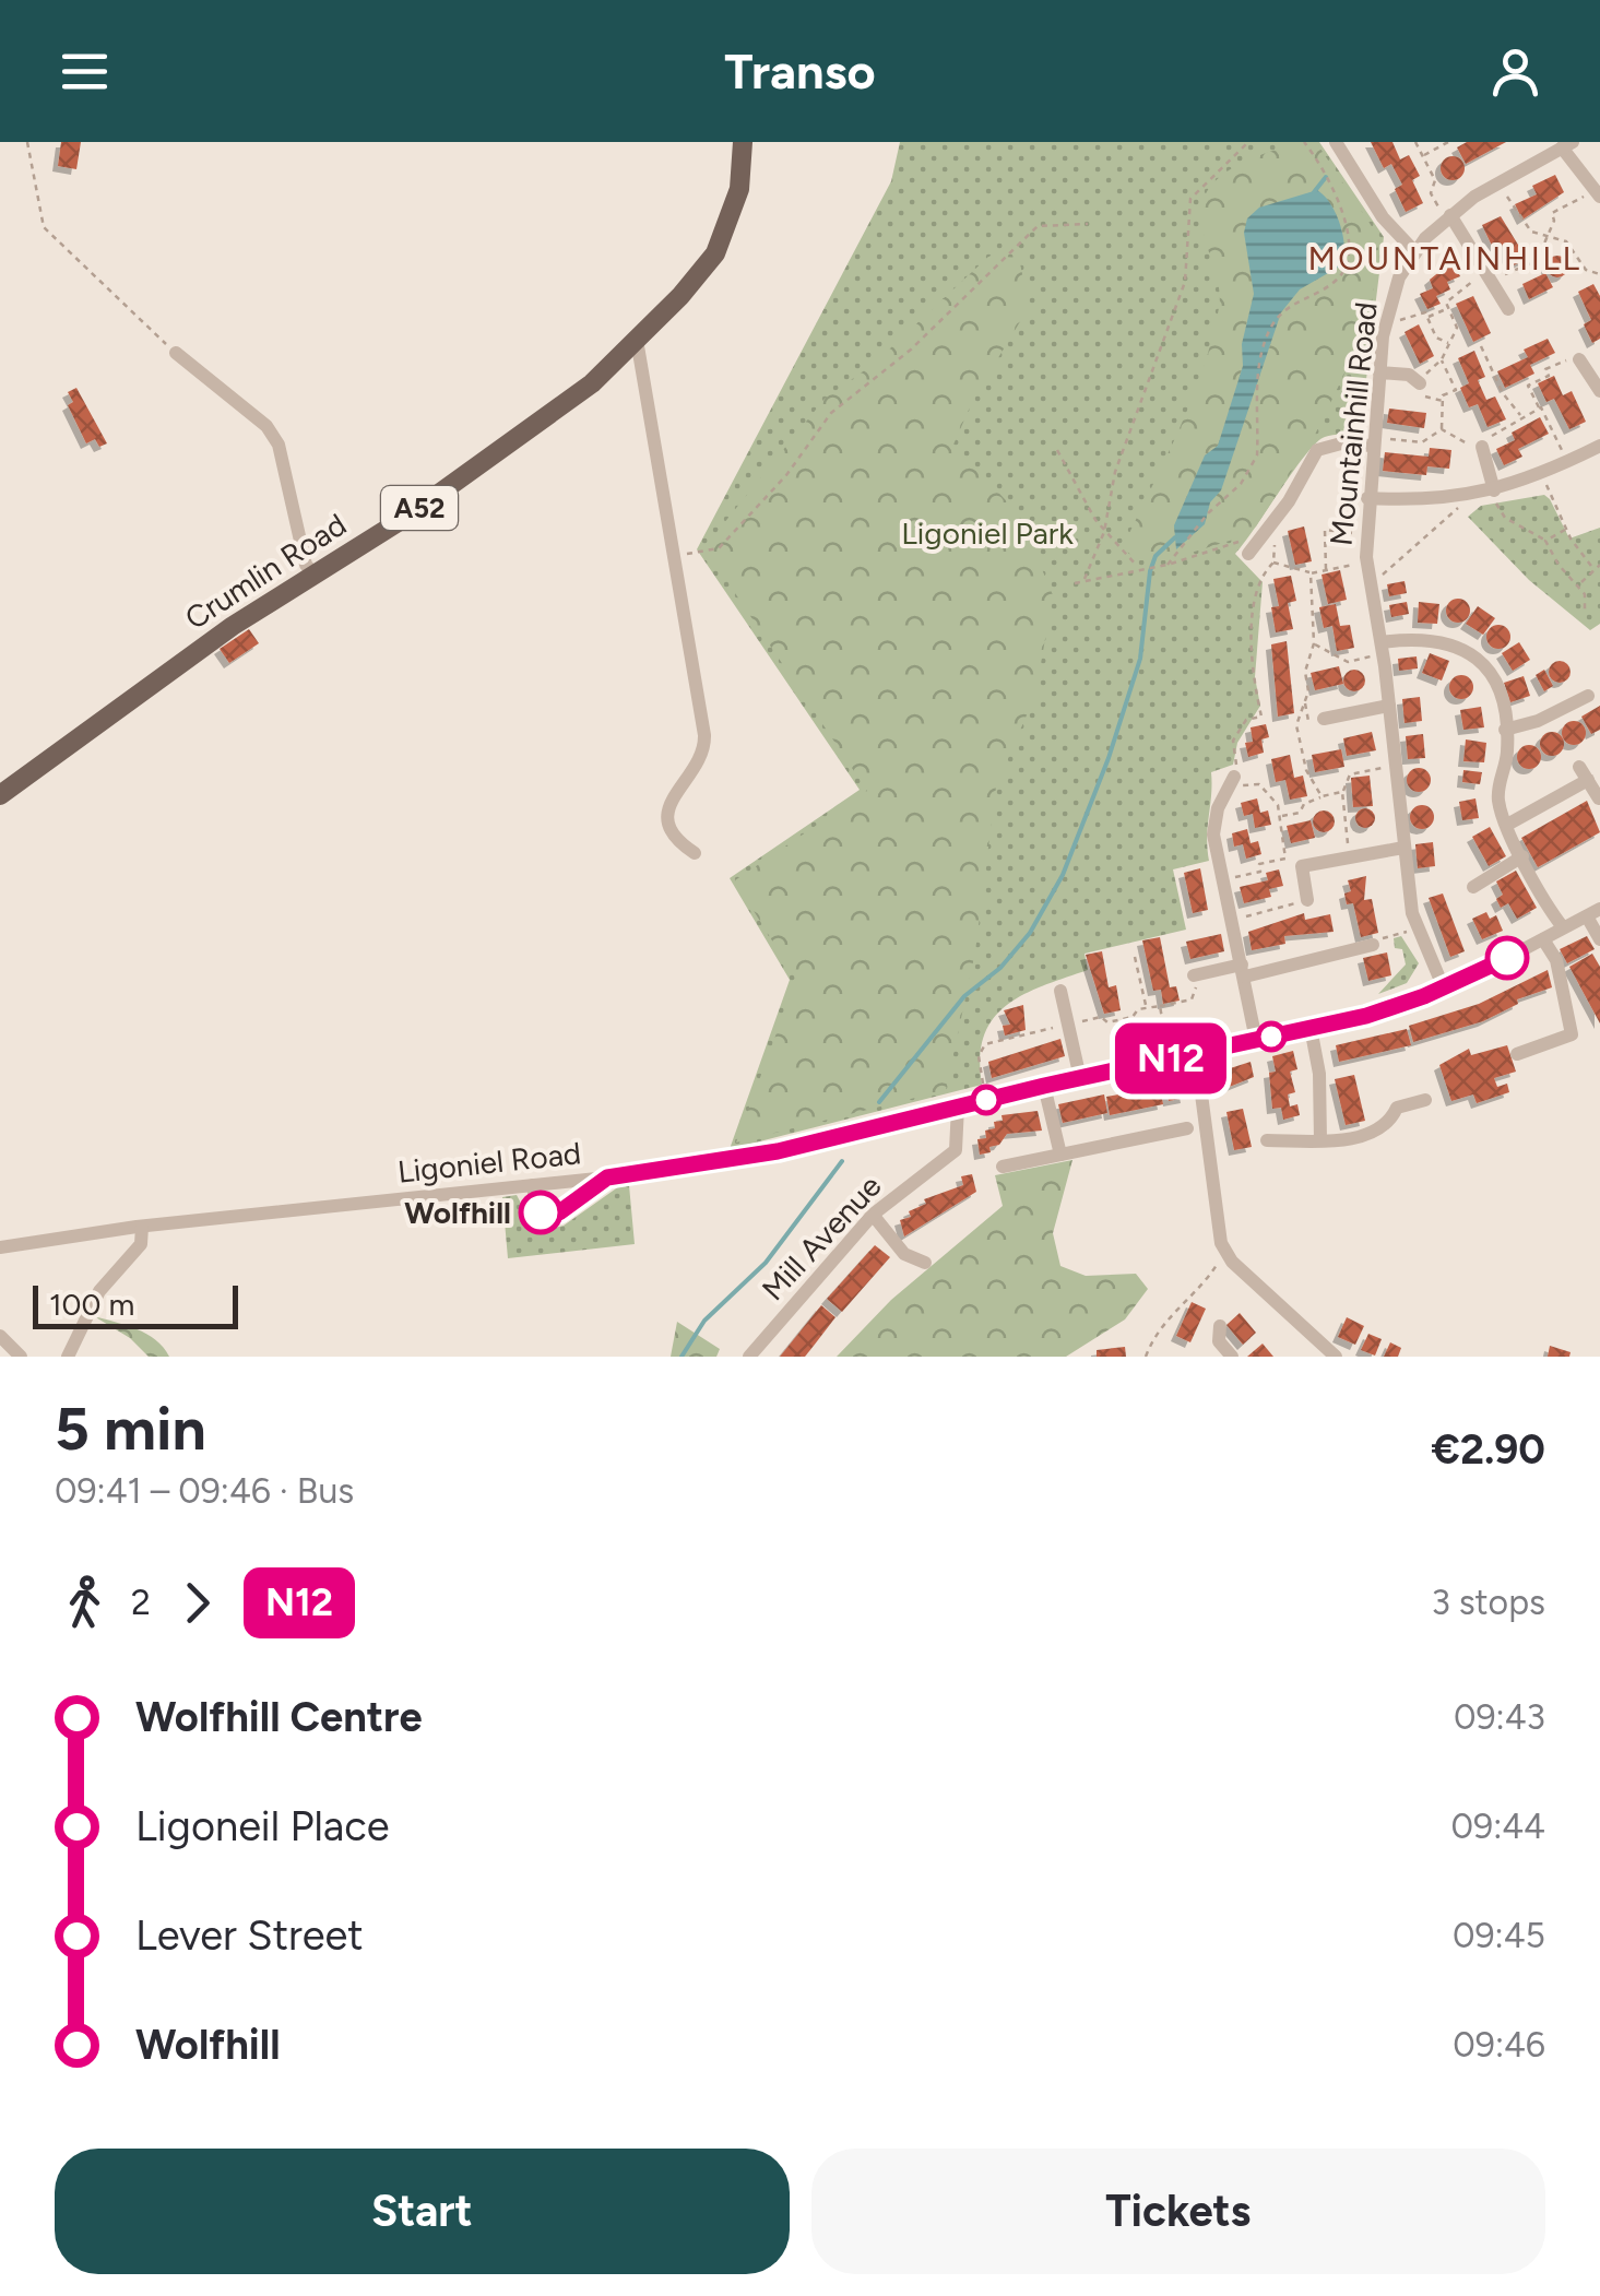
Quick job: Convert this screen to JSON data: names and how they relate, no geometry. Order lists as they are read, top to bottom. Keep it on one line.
{"streets":{"main road":["A52","Crumlin Road"],"street":["Mountainhill Road","Ligoniel Road","Mill Avenue"]},"crossings":[["Mountainhill Road","Ligoniel Road"],["Ligoniel Road","Mill Avenue"]],"districts":["MOUNTAINHILL"],"parks":["Ligoniel Park"],"places":["Wolfhill"],"lines":["bus line N12"],"scale_bar":"100 m","page":{"header":"Transo","on_map":"N12","scale":"100 m","heading":["5 min","09:41 – 09:46 · Bus","€2.90"],"legs":["2","N12","3 stops"],"list":[{"name":"Wolfhill Centre","value":"09:43"},{"name":"Ligoneil Place","value":"09:44"},{"name":"Lever Street","value":"09:45"},{"name":"Wolfhill","value":"09:46"}],"buttons":["Start","Tickets"]}}
